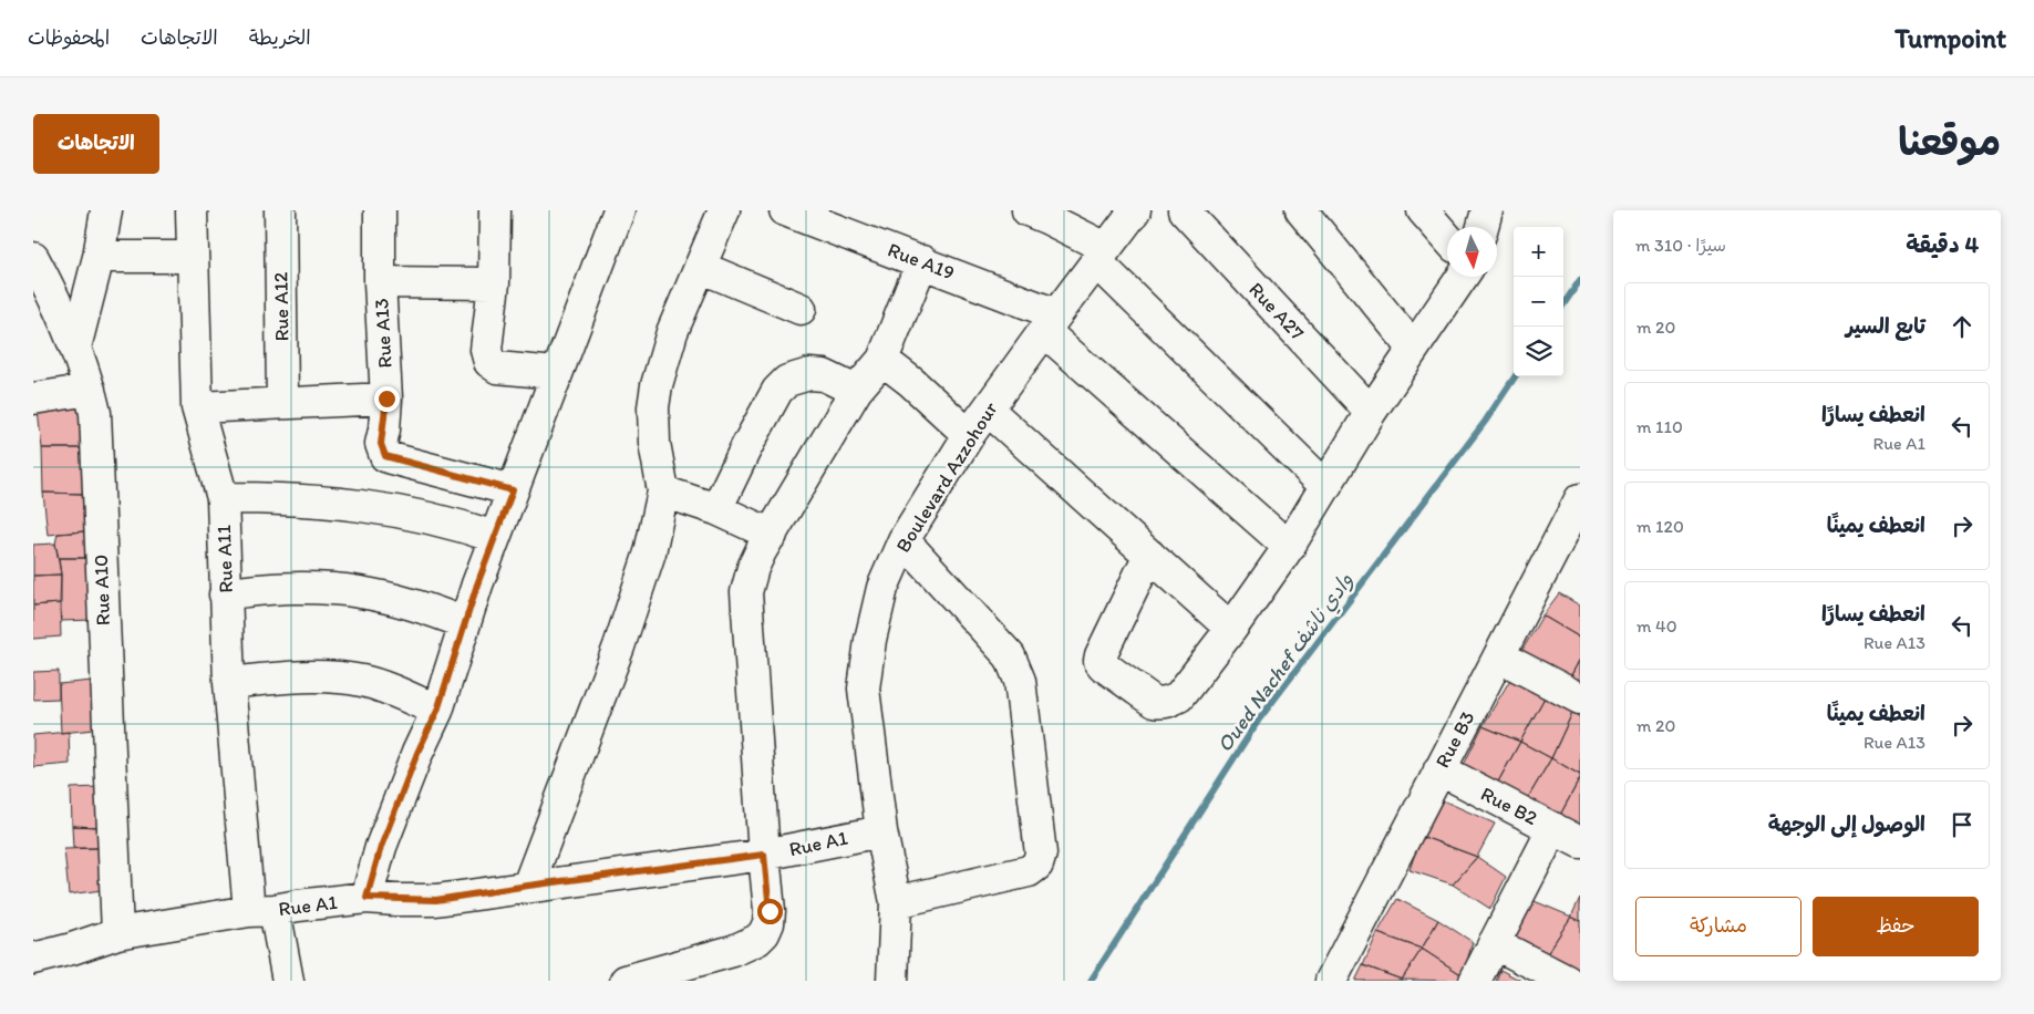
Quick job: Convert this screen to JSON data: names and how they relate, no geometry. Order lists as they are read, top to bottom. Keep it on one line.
{"streets":{"street":["Rue A19","Rue A12","Rue A27","Rue A13","Boulevard Azzohour","Rue A11","Rue A10","Rue B3","Rue B2","Rue A1"]},"crossings":[["Rue A19","Boulevard Azzohour"],["Boulevard Azzohour","Rue A1"],["Rue A11","Rue A1"],["Rue A10","Rue A1"],["Rue B3","Rue B2"]],"water":["Oued Nachef وادي ناشف"],"north":"bottom","page":{"header":"Turnpoint","nav":["الخريطة","الاتجاهات","المحفوظات"],"title":"موقعنا","buttons":["الاتجاهات",["حفظ","مشاركة"]],"heading":["4 دقيقة","سيرًا · 310 m"],"map_buttons":["+","−"],"list":[["تابع السير","20 m"],["انعطف يسارًا","Rue A1","110 m"],["انعطف يمينًا","120 m"],["انعطف يسارًا","Rue A13","40 m"],["انعطف يمينًا","Rue A13","20 m"],"الوصول إلى الوجهة"]}}
